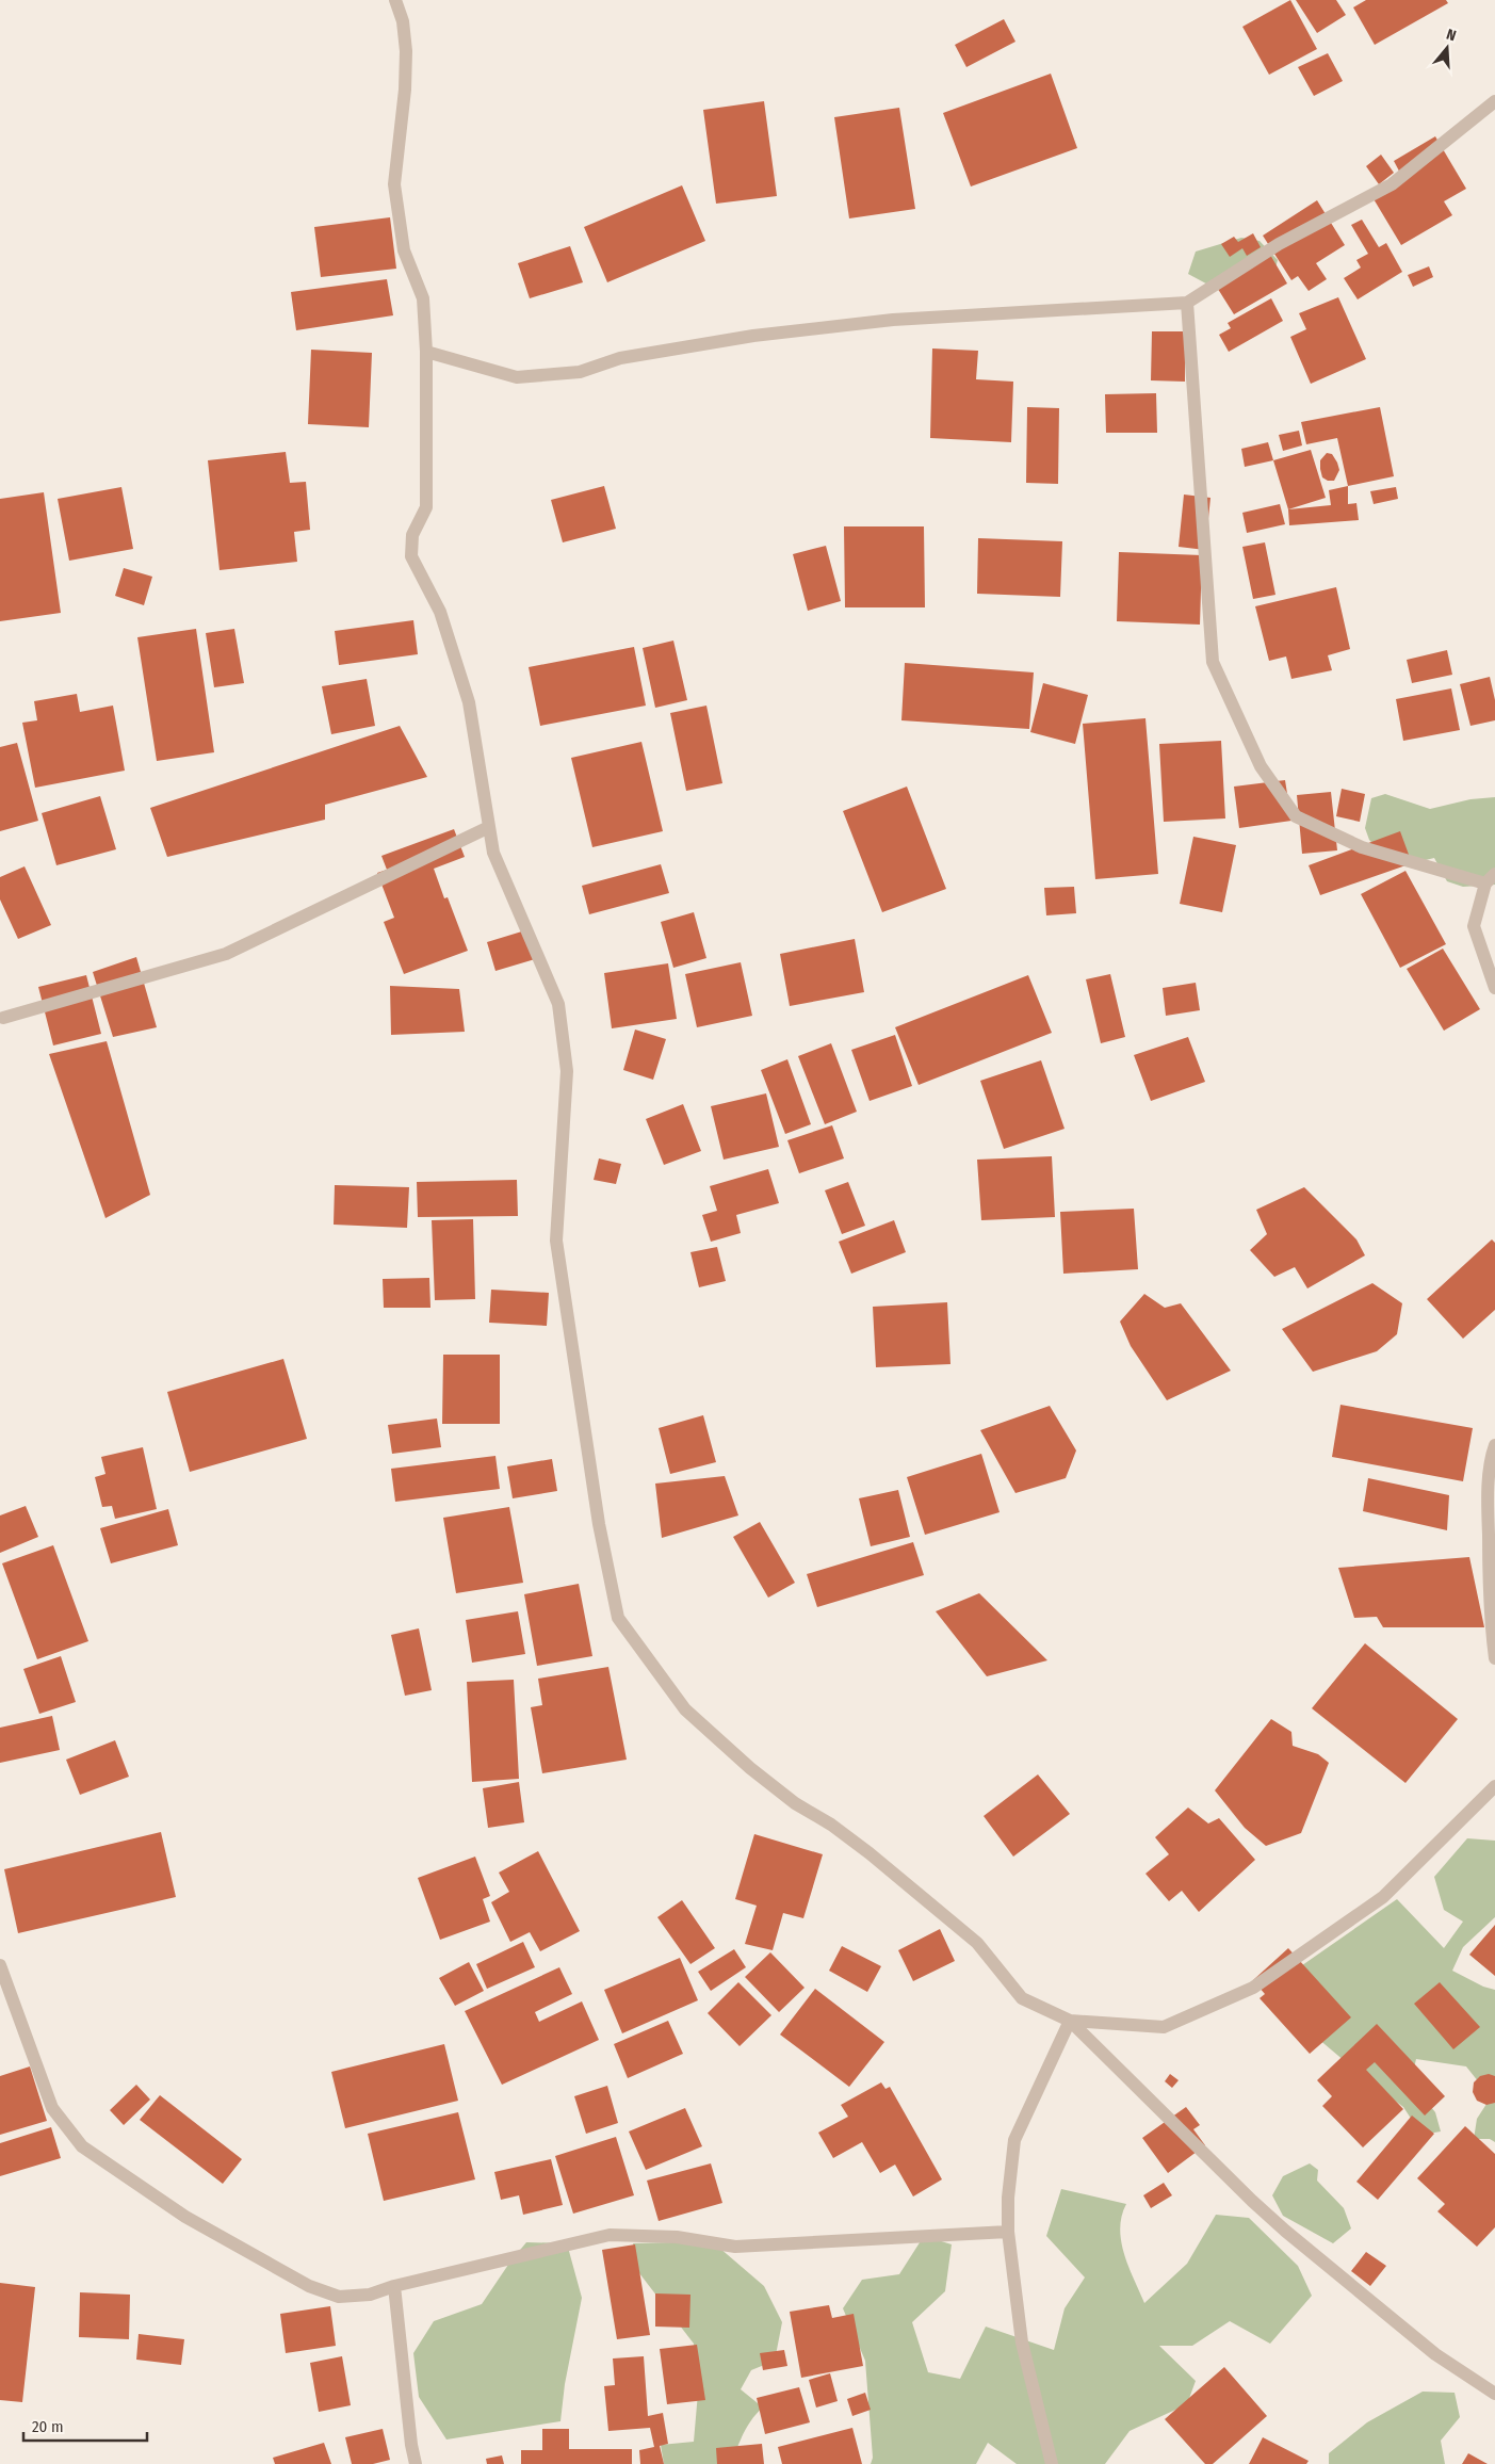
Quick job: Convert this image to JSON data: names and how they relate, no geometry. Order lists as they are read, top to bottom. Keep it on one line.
{"scale_bar":"20 m","north":"top"}
